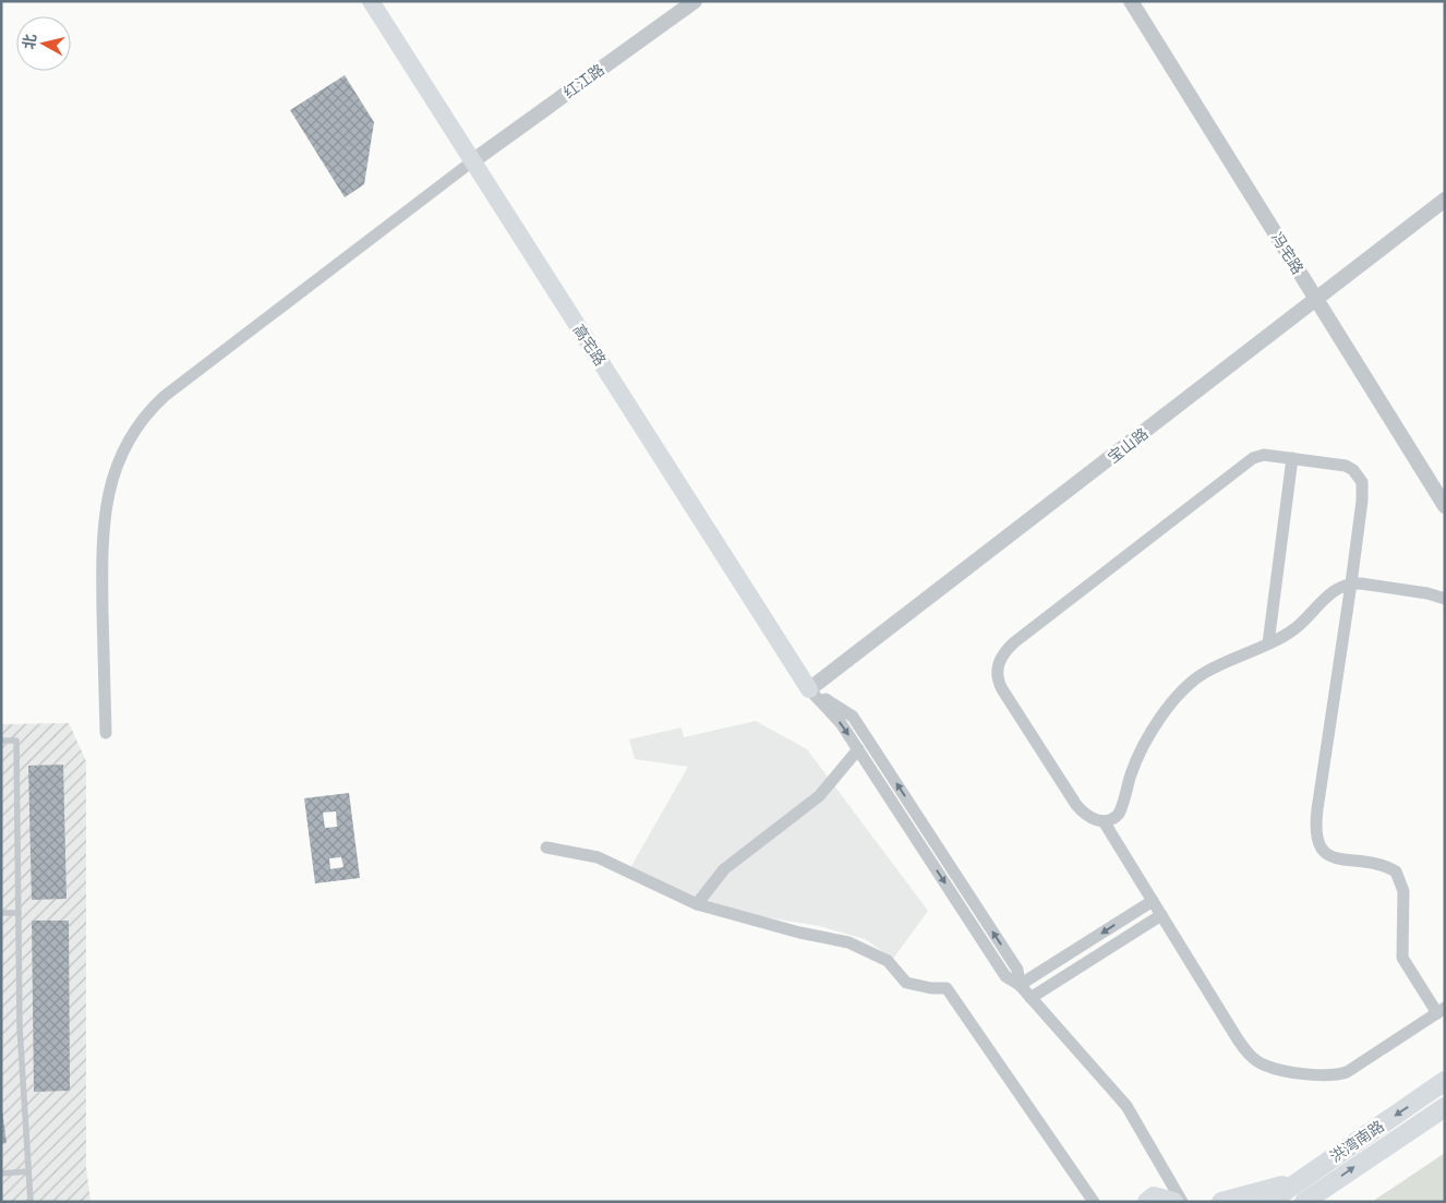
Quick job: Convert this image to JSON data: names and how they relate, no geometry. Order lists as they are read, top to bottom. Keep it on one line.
{"streets":{"main road":["高宅路","洪湾南路"],"street":["红江路","冯宅路","宝山路"]},"crossings":[["红江路","高宅路"],["冯宅路","宝山路"],["高宅路","宝山路"]],"north":"left"}
